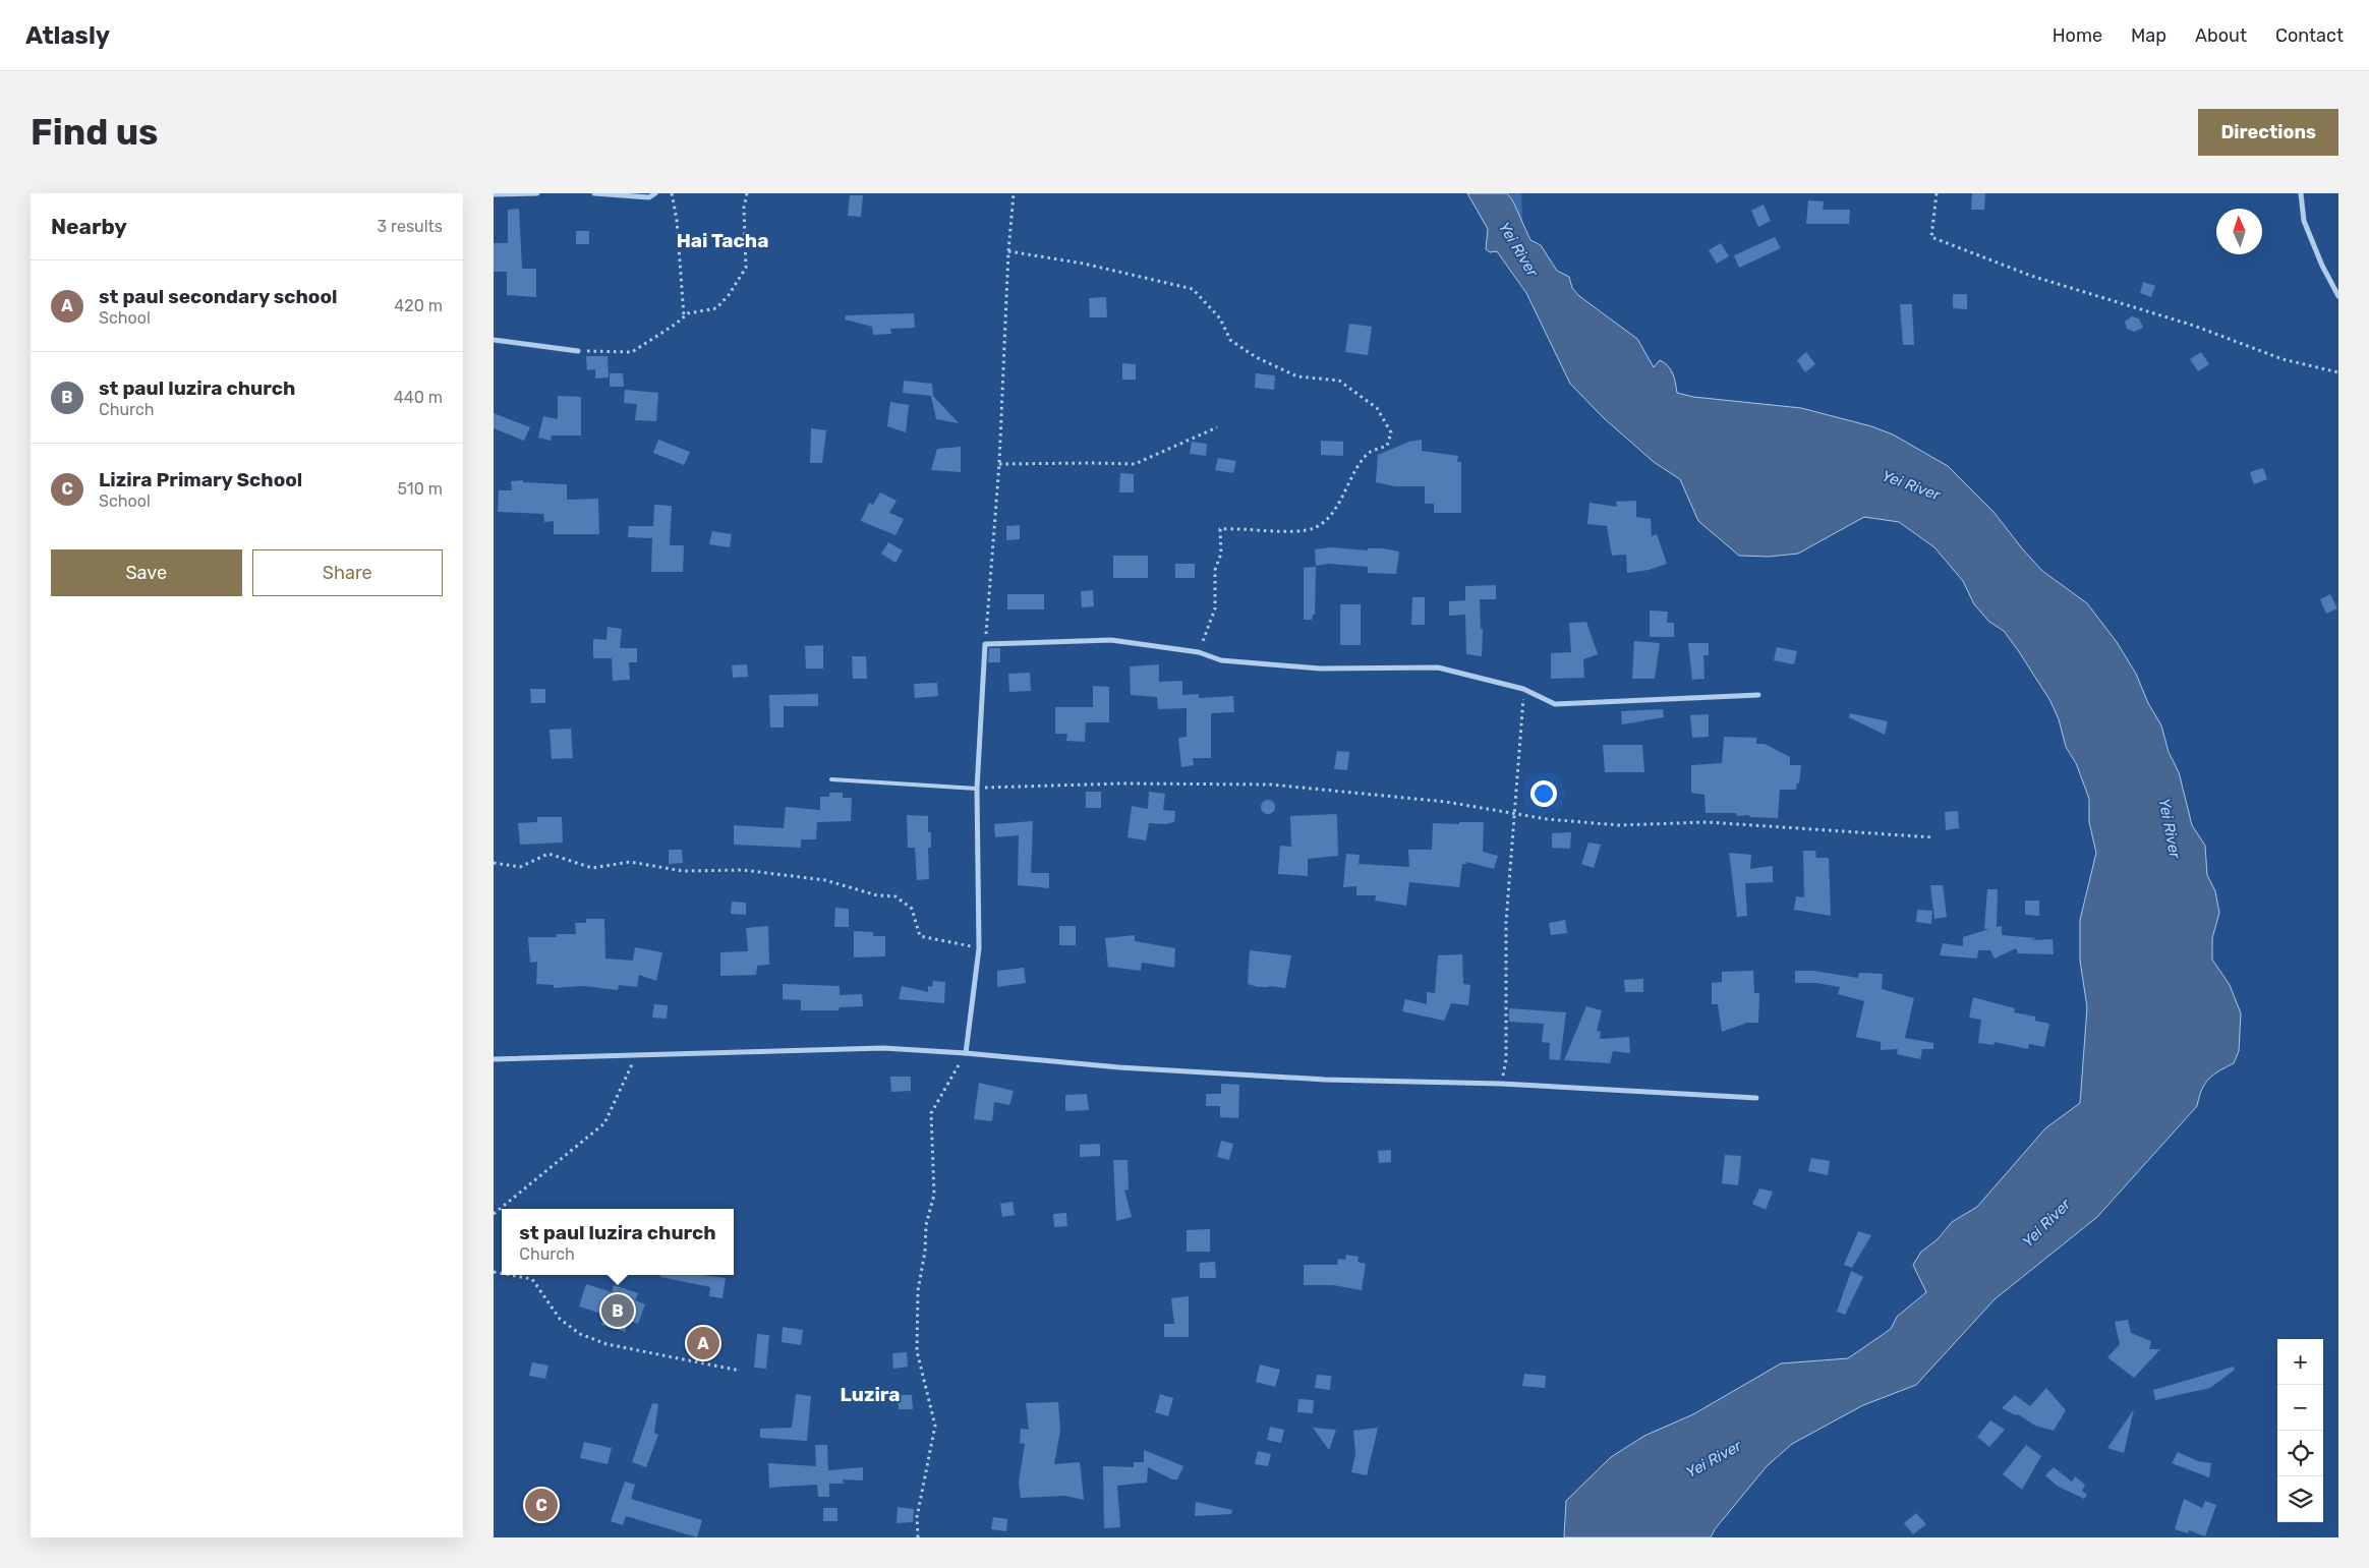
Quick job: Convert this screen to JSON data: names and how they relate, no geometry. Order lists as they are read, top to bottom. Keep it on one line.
{"districts":["Hai Tacha","Luzira"],"water":["Yei River"],"north":"top","page":{"header":"Atlasly","nav":["Home","Map","About","Contact"],"buttons":["Directions",["Save","Share"]],"title":"Find us","heading":["Nearby","3 results"],"list":[{"mark":"A","name":"st paul secondary school","note":"School","value":"420 m"},{"mark":"B","name":"st paul luzira church","note":"Church","value":"440 m"},{"mark":"C","name":"Lizira Primary School","note":"School","value":"510 m"}],"popup":["st paul luzira church","Church"],"pins":["B","A","C"],"map_buttons":["+","−"]}}
